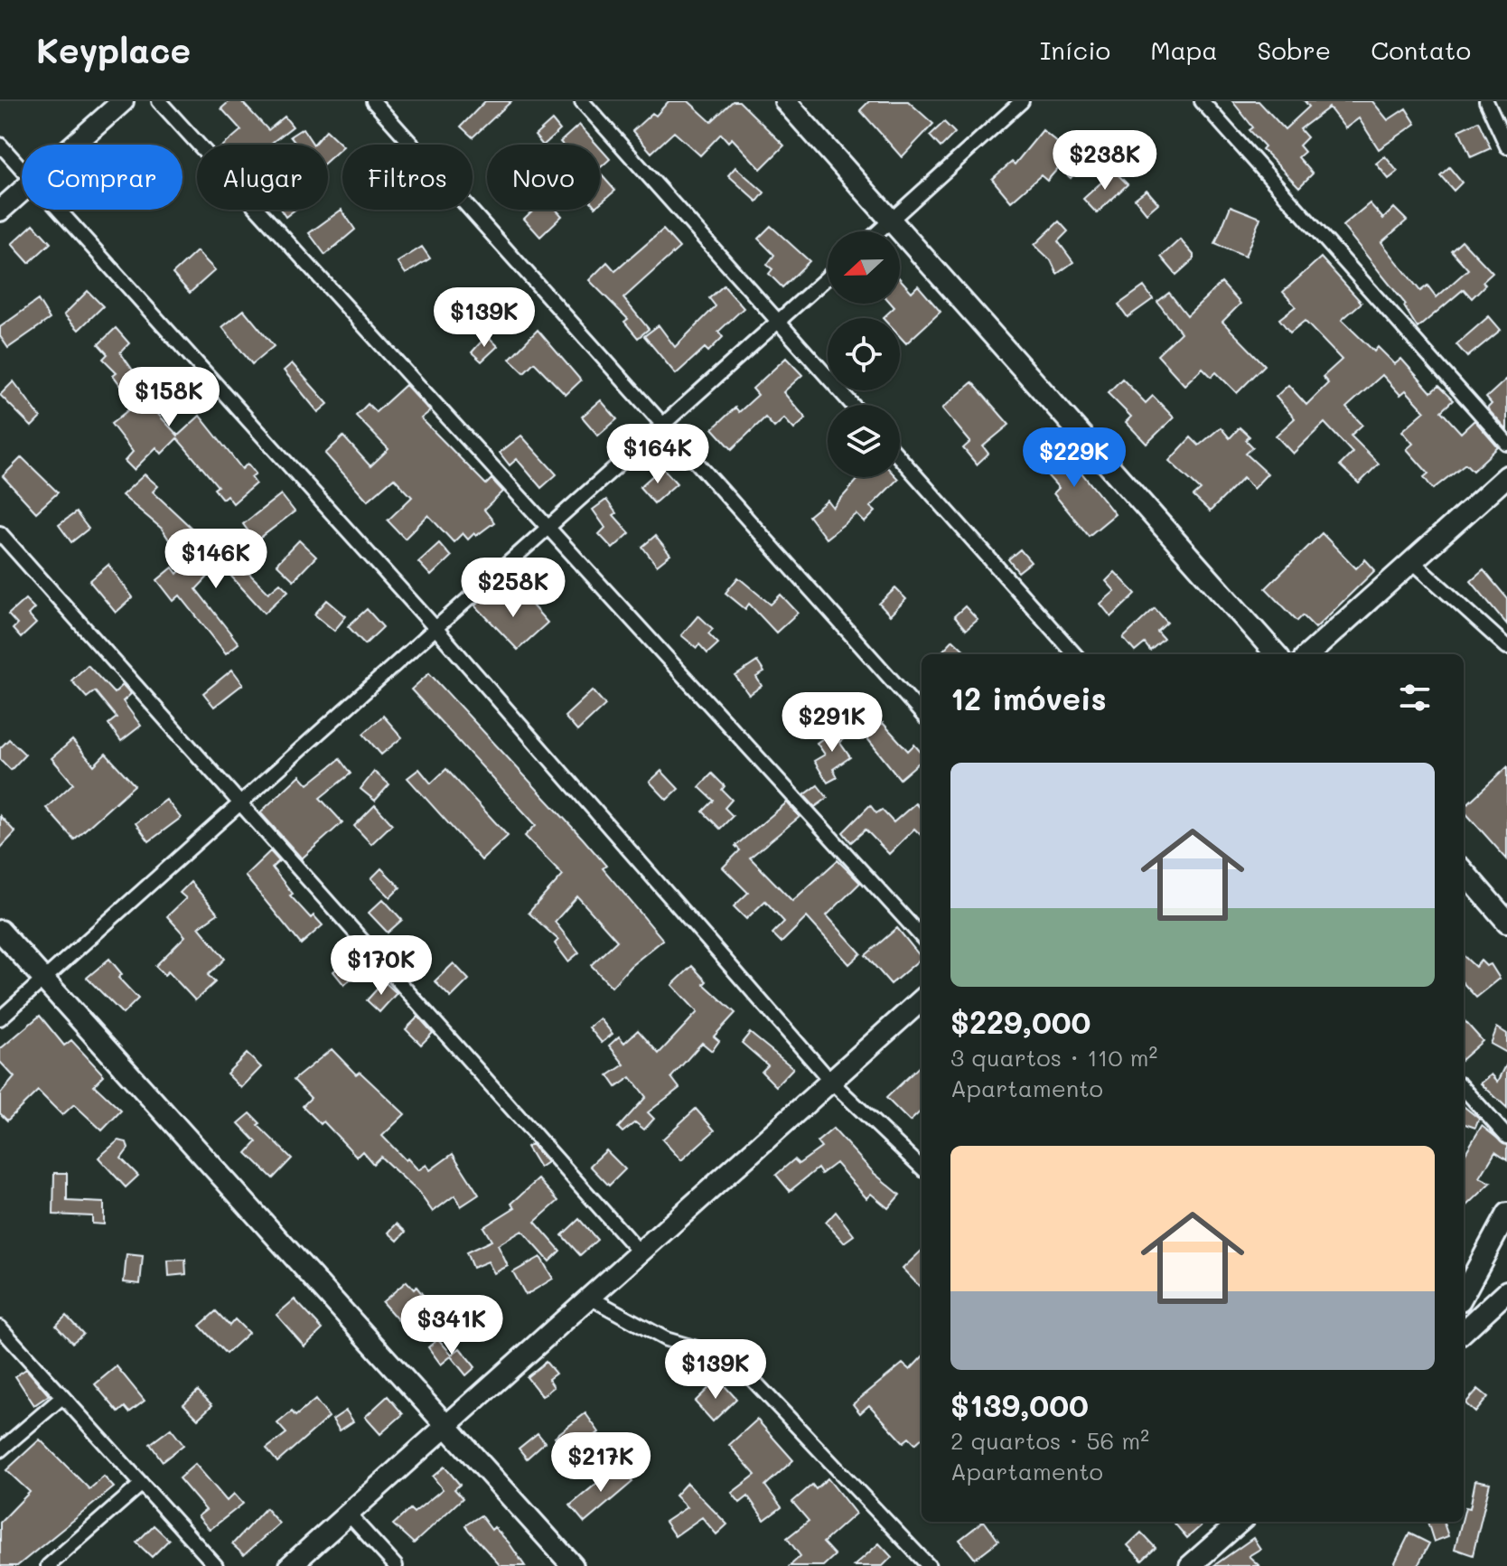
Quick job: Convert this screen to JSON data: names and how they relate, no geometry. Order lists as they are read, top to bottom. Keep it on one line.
{"north":"left","page":{"header":"Keyplace","nav":["Início","Mapa","Sobre","Contato"],"price":["$238K","$139K","$158K","$164K","$229K","$146K","$258K","$291K","$170K","$341K","$139K","$217K"],"chip":["Comprar","Alugar","Filtros","Novo"],"heading":"12 imóveis","list":[{"name":"$229,000","note":"3 quartos · 110 m² · Apartamento"},{"name":"$139,000","note":"2 quartos · 56 m² · Apartamento"}]}}
